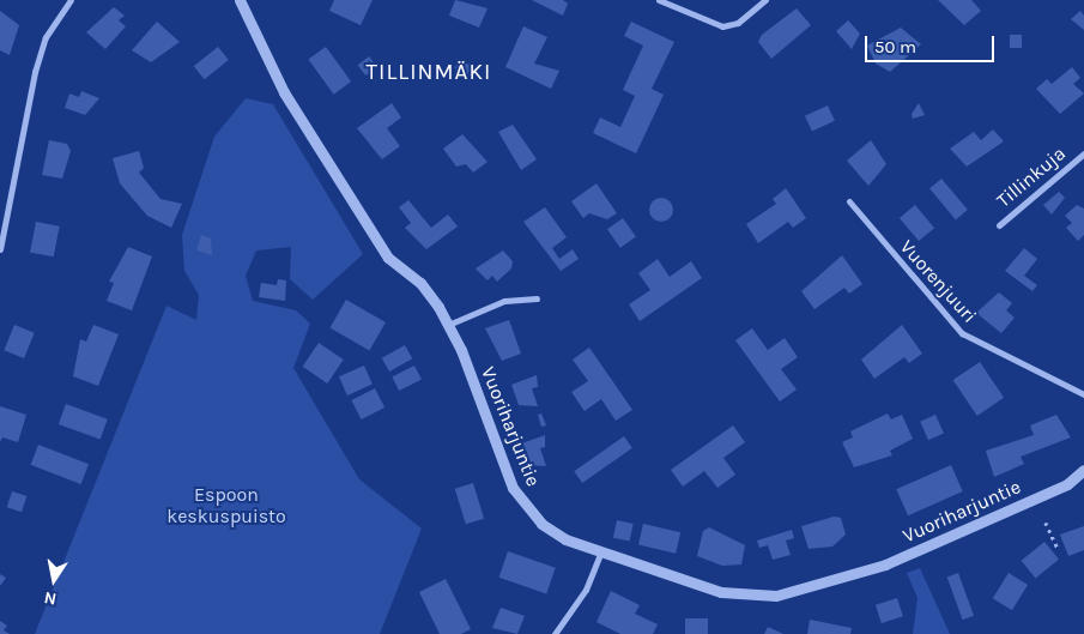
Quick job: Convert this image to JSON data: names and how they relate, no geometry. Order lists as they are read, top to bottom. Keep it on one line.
{"streets":{"street":["Tillinkuja","Vuorenjuuri","Vuoriharjuntie"]},"districts":["TILLINMÄKI"],"parks":["Espoon keskuspuisto"],"scale_bar":"50 m","north":"bottom"}
